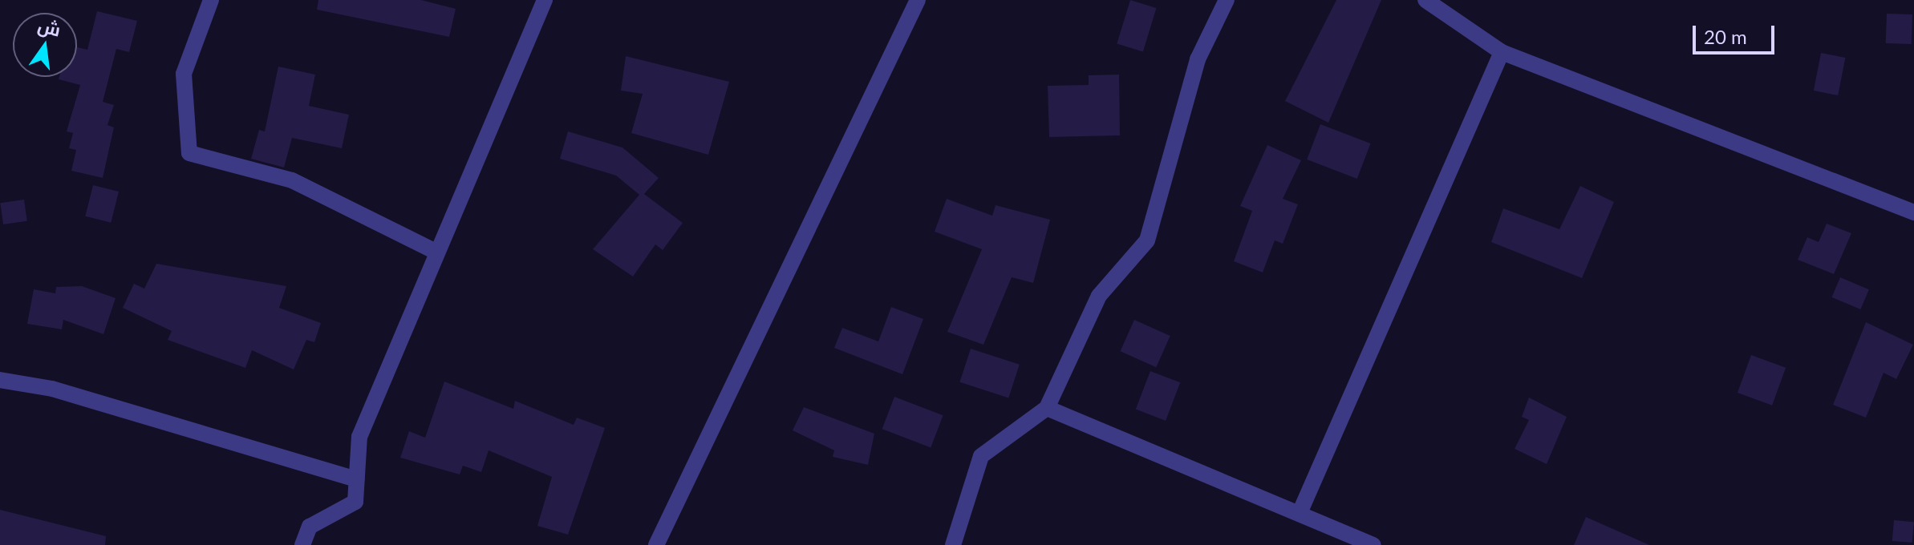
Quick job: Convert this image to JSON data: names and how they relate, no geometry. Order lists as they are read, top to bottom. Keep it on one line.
{"scale_bar":"20 m","north":"top"}
